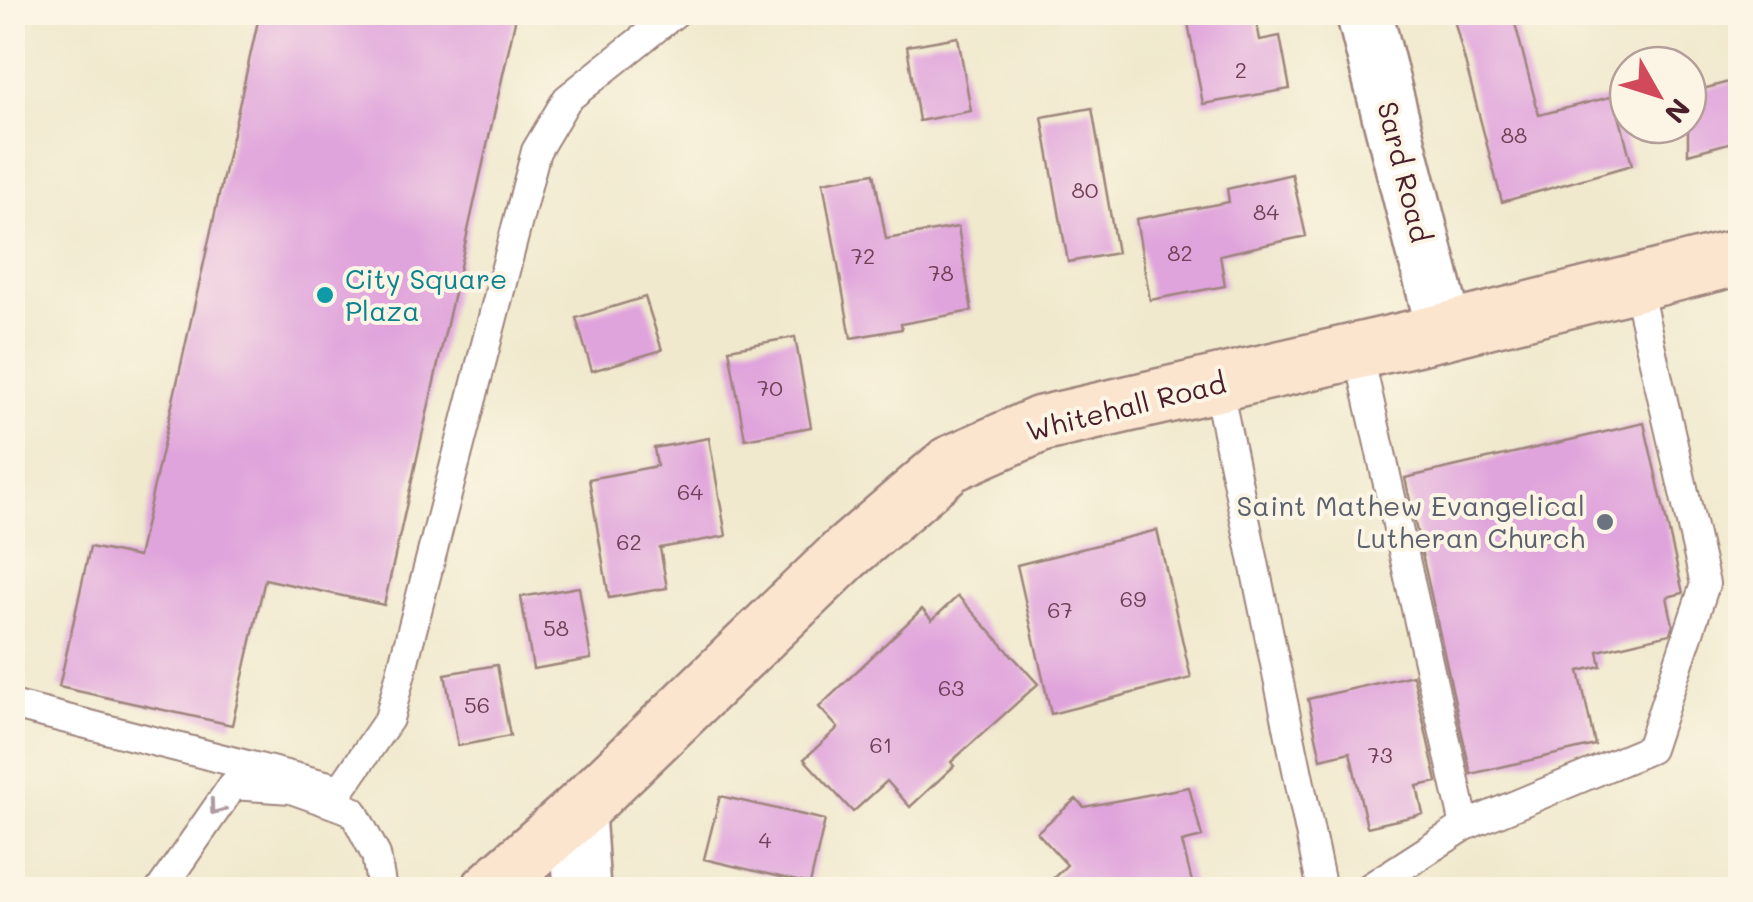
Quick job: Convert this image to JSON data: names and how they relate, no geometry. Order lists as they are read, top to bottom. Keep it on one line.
{"streets":{"street":["Sard Road","Whitehall Road"]},"crossings":[["Sard Road","Whitehall Road"]],"places":["City Square Plaza","Saint Mathew Evangelical Lutheran Church"],"house_numbers":["2","88","80","84","82","72","78","70","64","62","69","67","58","63","56","61","73","4"],"north":"bottom right"}
